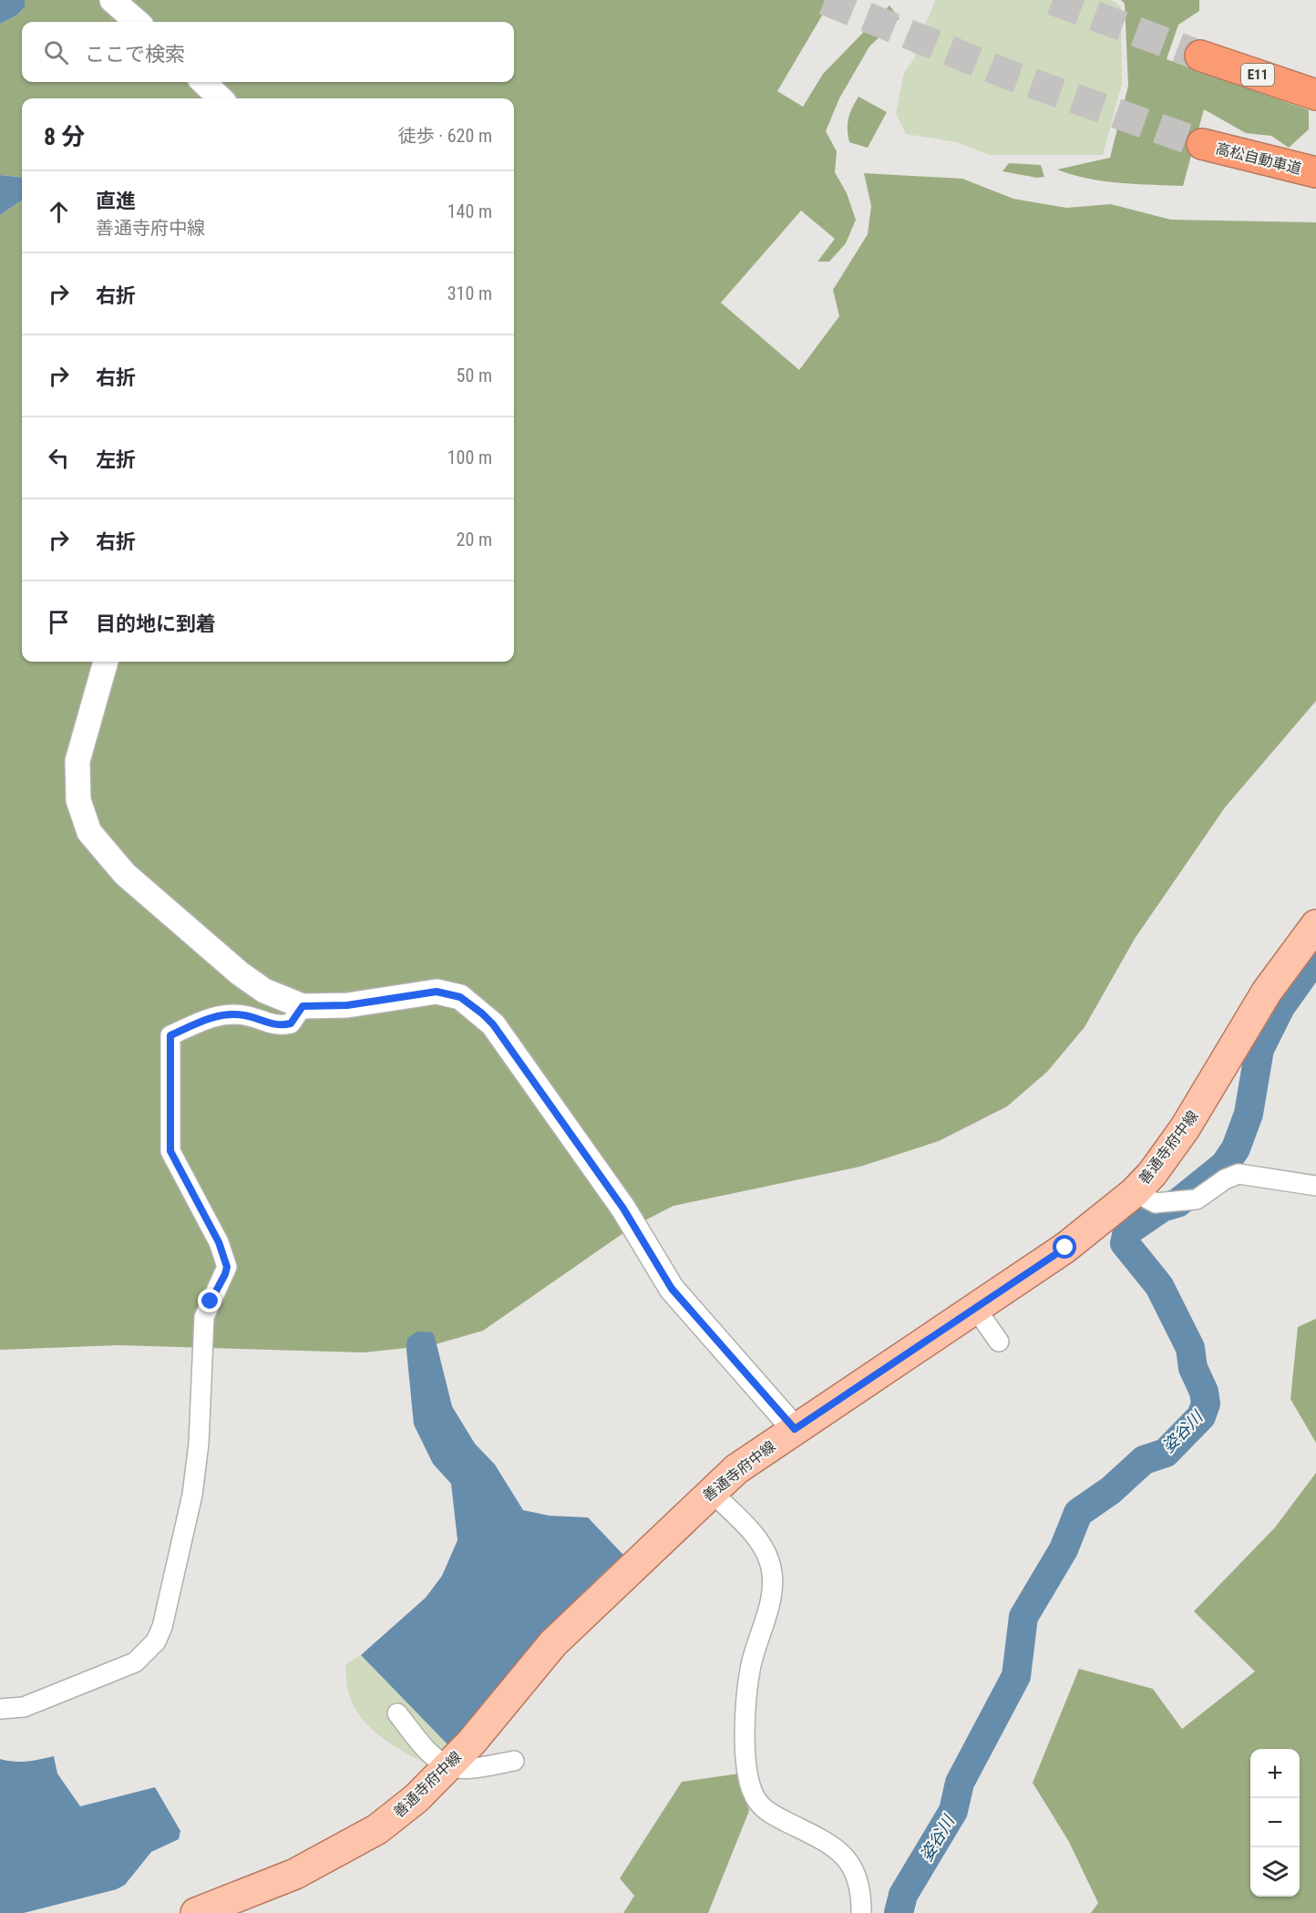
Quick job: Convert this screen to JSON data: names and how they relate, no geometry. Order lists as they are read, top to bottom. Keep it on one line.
{"streets":{"highway":["E11","高松自動車道"],"main road":["善通寺府中線"]},"water":["姿谷川"],"page":{"search":"ここで検索","heading":["8 分","徒歩 · 620 m"],"list":[["直進","善通寺府中線","140 m"],["右折","310 m"],["右折","50 m"],["左折","100 m"],["右折","20 m"],"目的地に到着"],"map_buttons":["+","−"]}}
